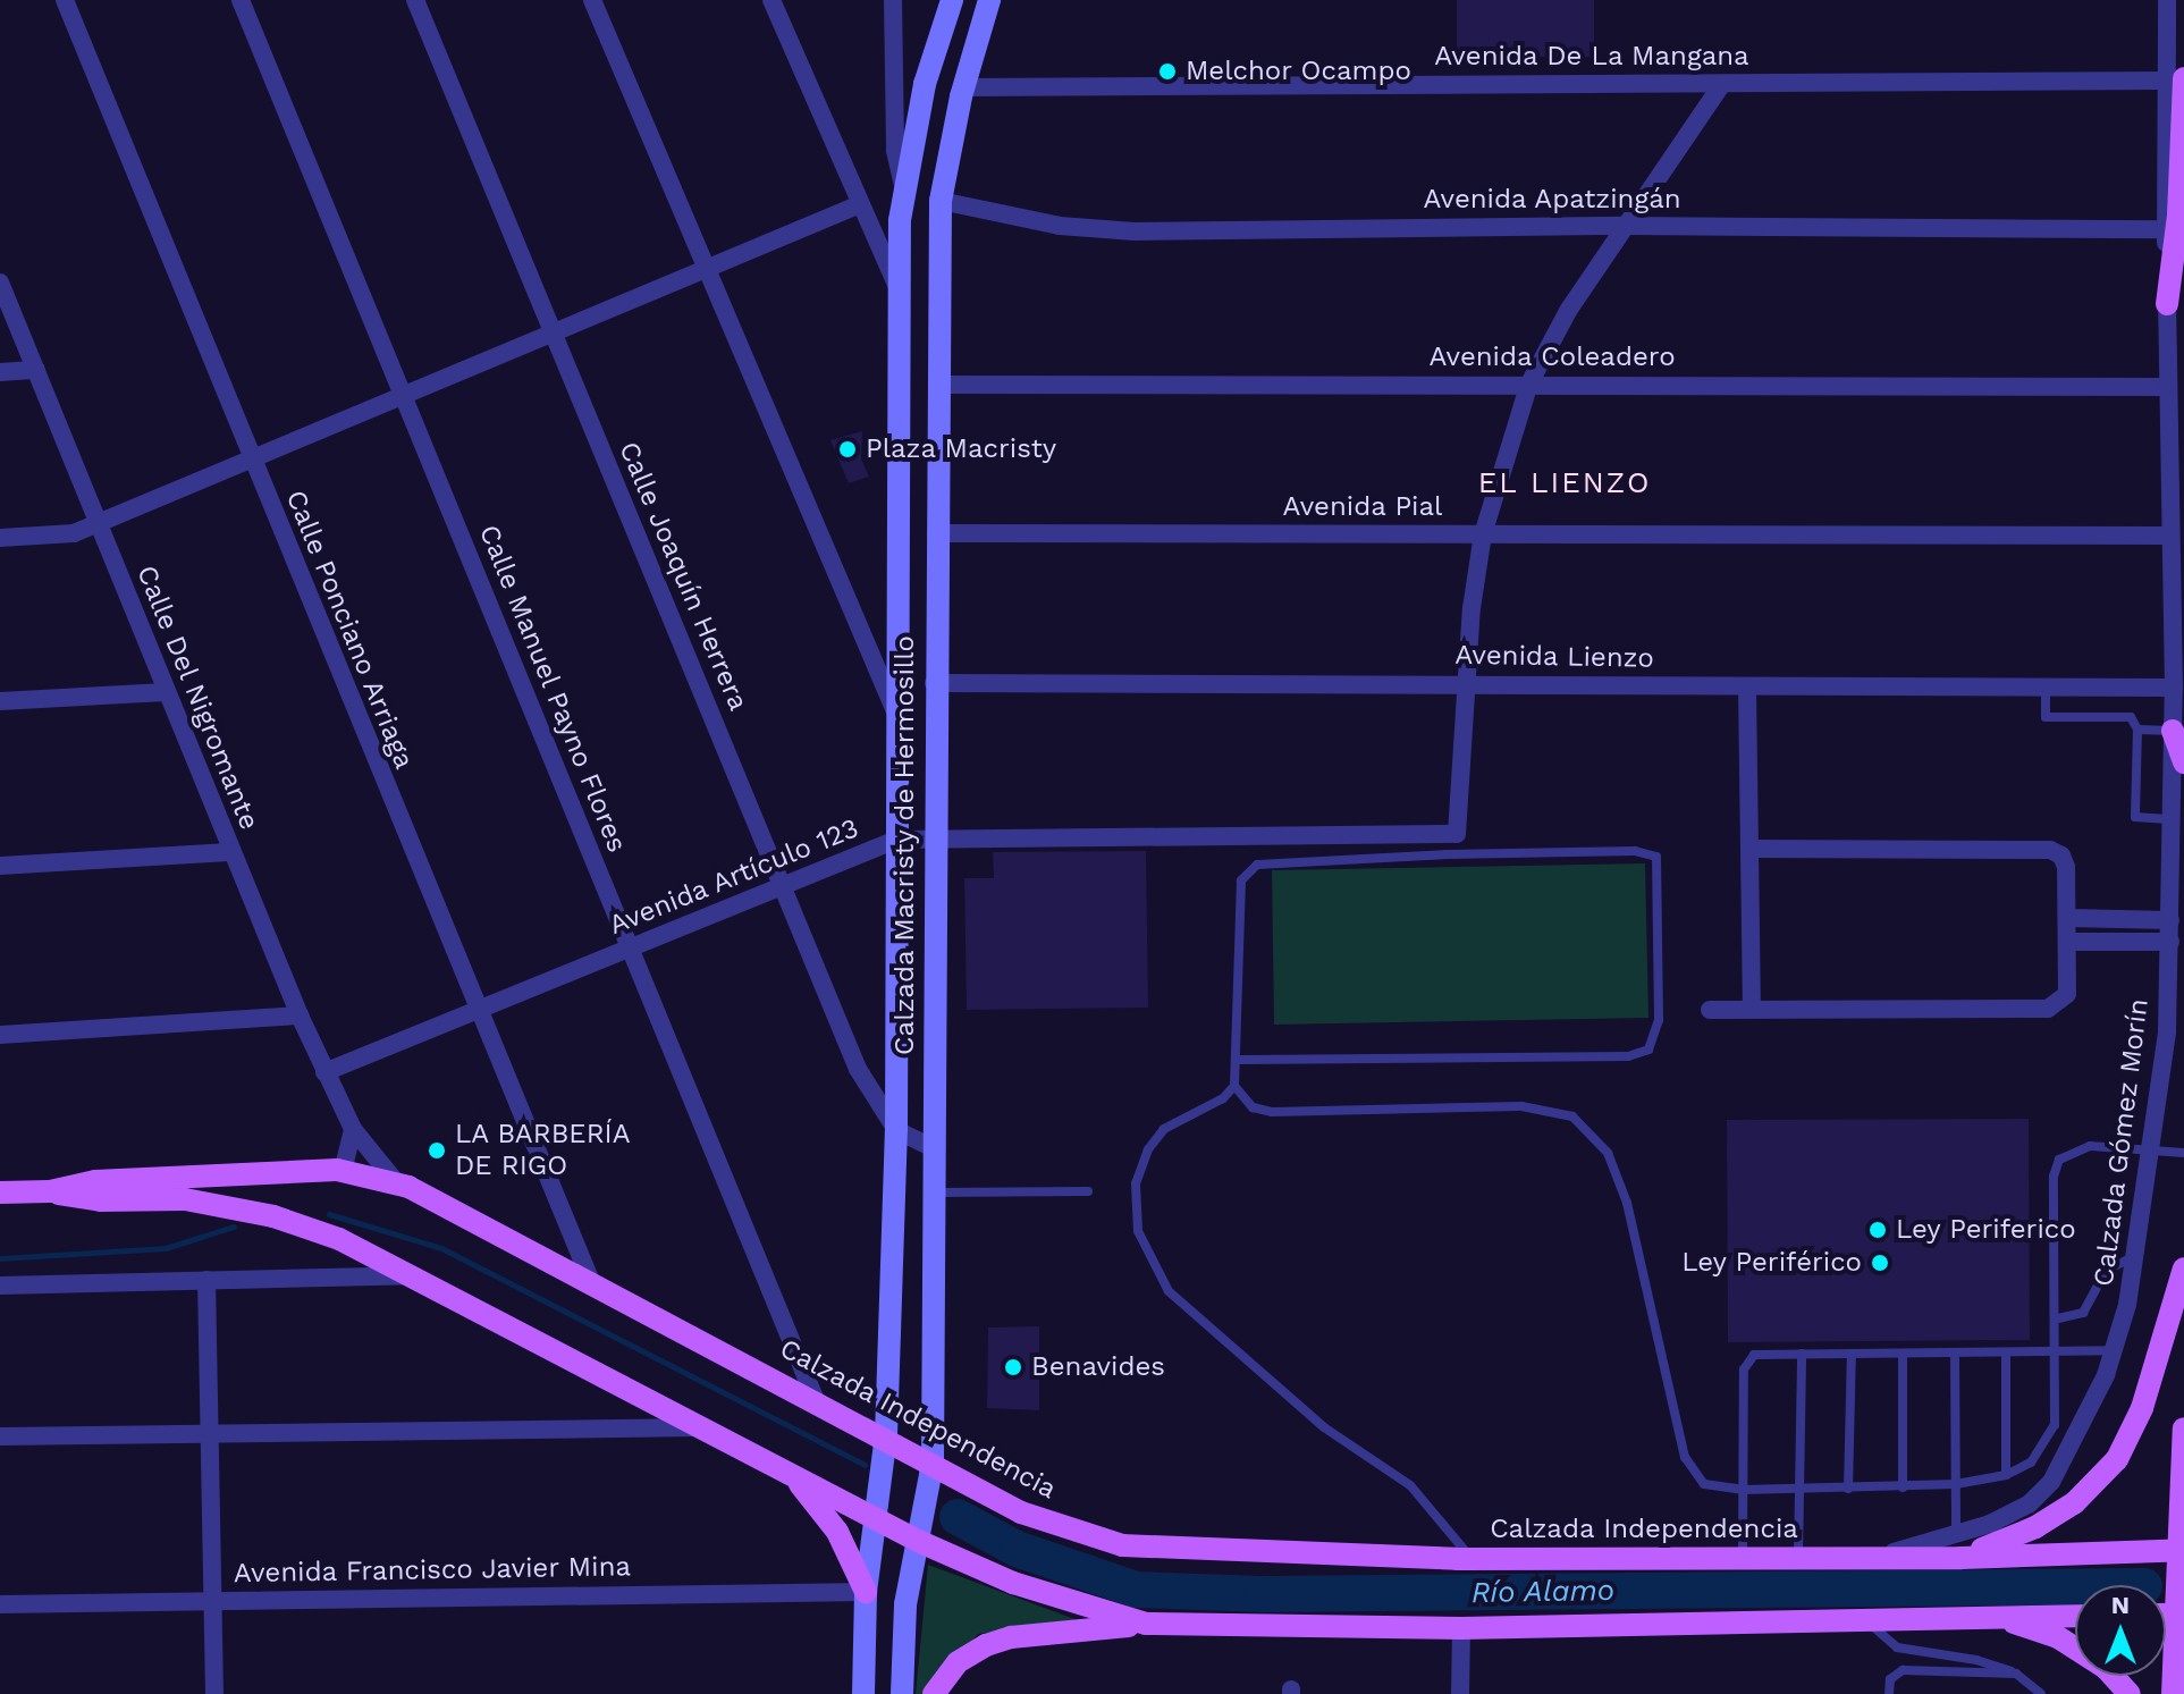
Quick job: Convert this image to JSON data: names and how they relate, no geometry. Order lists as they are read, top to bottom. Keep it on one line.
{"streets":{"main road":["Calzada Macristy de Hermosillo","Calzada Independencia"],"street":["Avenida De La Mangana","Avenida Apatzingán","Avenida Coleadero","Avenida Pial","Calle Joaquín Herrera","Calle Ponciano Arriaga","Avenida Lienzo","Calle Manuel Payno Flores","Calle Del Nigromante","Avenida Artículo 123","Calzada Gómez Morín","Avenida Francisco Javier Mina"]},"crossings":[["Avenida De La Mangana","Calzada Macristy de Hermosillo"],["Avenida De La Mangana","Calzada Gómez Morín"],["Avenida Apatzingán","Calzada Macristy de Hermosillo"],["Avenida Apatzingán","Calzada Gómez Morín"],["Avenida Coleadero","Calzada Macristy de Hermosillo"],["Avenida Coleadero","Calzada Gómez Morín"],["Avenida Pial","Calzada Macristy de Hermosillo"],["Avenida Pial","Calzada Gómez Morín"],["Calle Joaquín Herrera","Calzada Macristy de Hermosillo"],["Calle Joaquín Herrera","Avenida Artículo 123"],["Calle Ponciano Arriaga","Avenida Artículo 123"],["Calle Ponciano Arriaga","Calzada Independencia"],["Avenida Lienzo","Calzada Macristy de Hermosillo"],["Avenida Lienzo","Calzada Gómez Morín"],["Calle Manuel Payno Flores","Avenida Artículo 123"],["Calle Manuel Payno Flores","Calzada Independencia"],["Calle Del Nigromante","Avenida Artículo 123"],["Calle Del Nigromante","Calzada Independencia"],["Calzada Macristy de Hermosillo","Avenida Artículo 123"],["Calzada Macristy de Hermosillo","Calzada Independencia"],["Calzada Macristy de Hermosillo","Avenida Francisco Javier Mina"],["Calzada Gómez Morín","Calzada Independencia"]],"districts":["EL LIENZO"],"water":["Río Alamo"],"places":["Melchor Ocampo","Plaza Macristy","LA BARBERÍA DE RIGO","Ley Periferico","Ley Periférico","Benavides"],"north":"top"}
